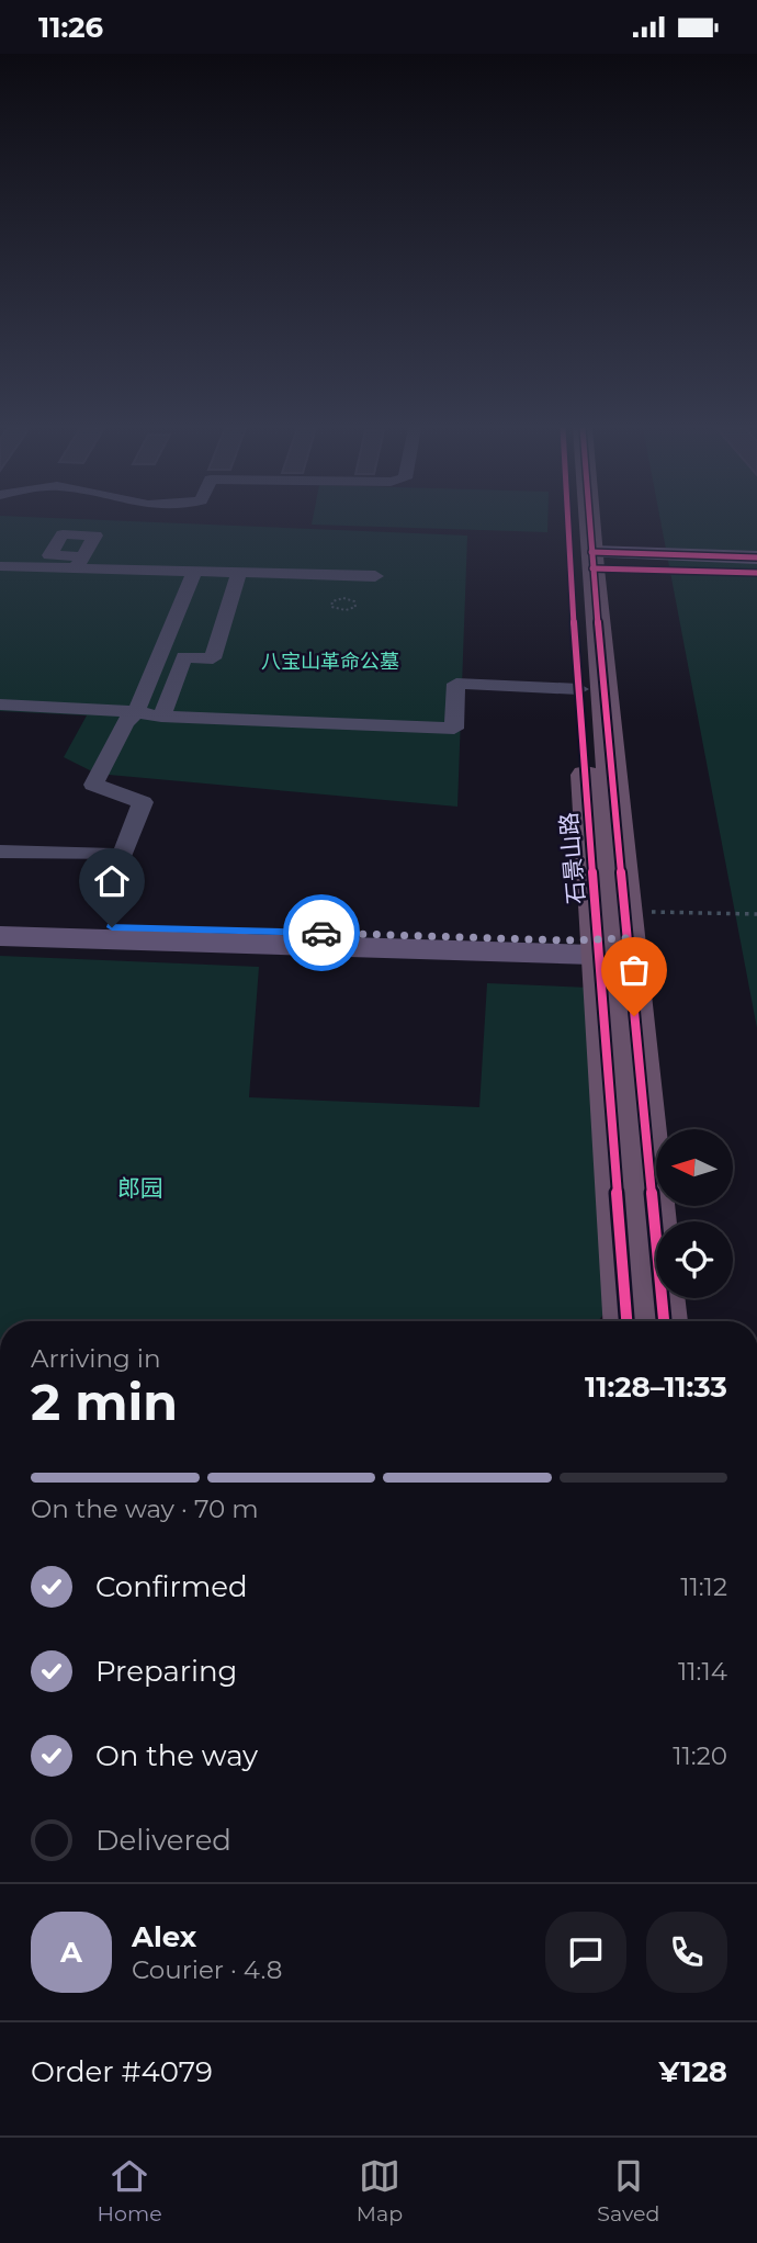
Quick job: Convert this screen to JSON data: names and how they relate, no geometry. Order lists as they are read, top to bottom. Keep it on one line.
{"streets":{"highway":["石景山路"]},"parks":["八宝山革命公墓","郎园"],"north":"left","page":{"status":"11:26","heading":["2 min","Arriving in","11:28–11:33"],"panel":["Alex","Courier · 4.8","Order #4079","¥128"],"bar":"On the way · 70 m","list":[["Confirmed","11:12"],["Preparing","11:14"],["On the way","11:20"],"Delivered"],"round":"A","tabs":["Home","Map","Saved"]}}
